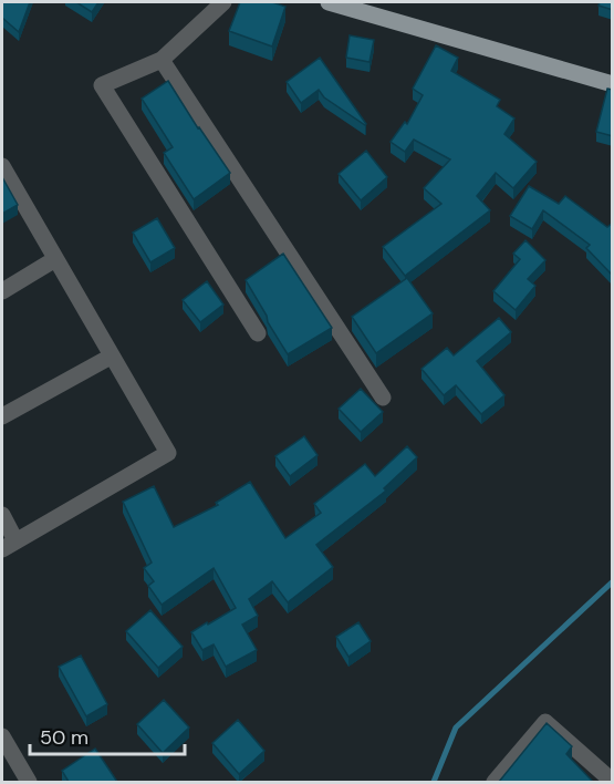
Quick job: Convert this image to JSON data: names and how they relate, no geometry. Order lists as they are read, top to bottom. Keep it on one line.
{"scale_bar":"50 m"}
